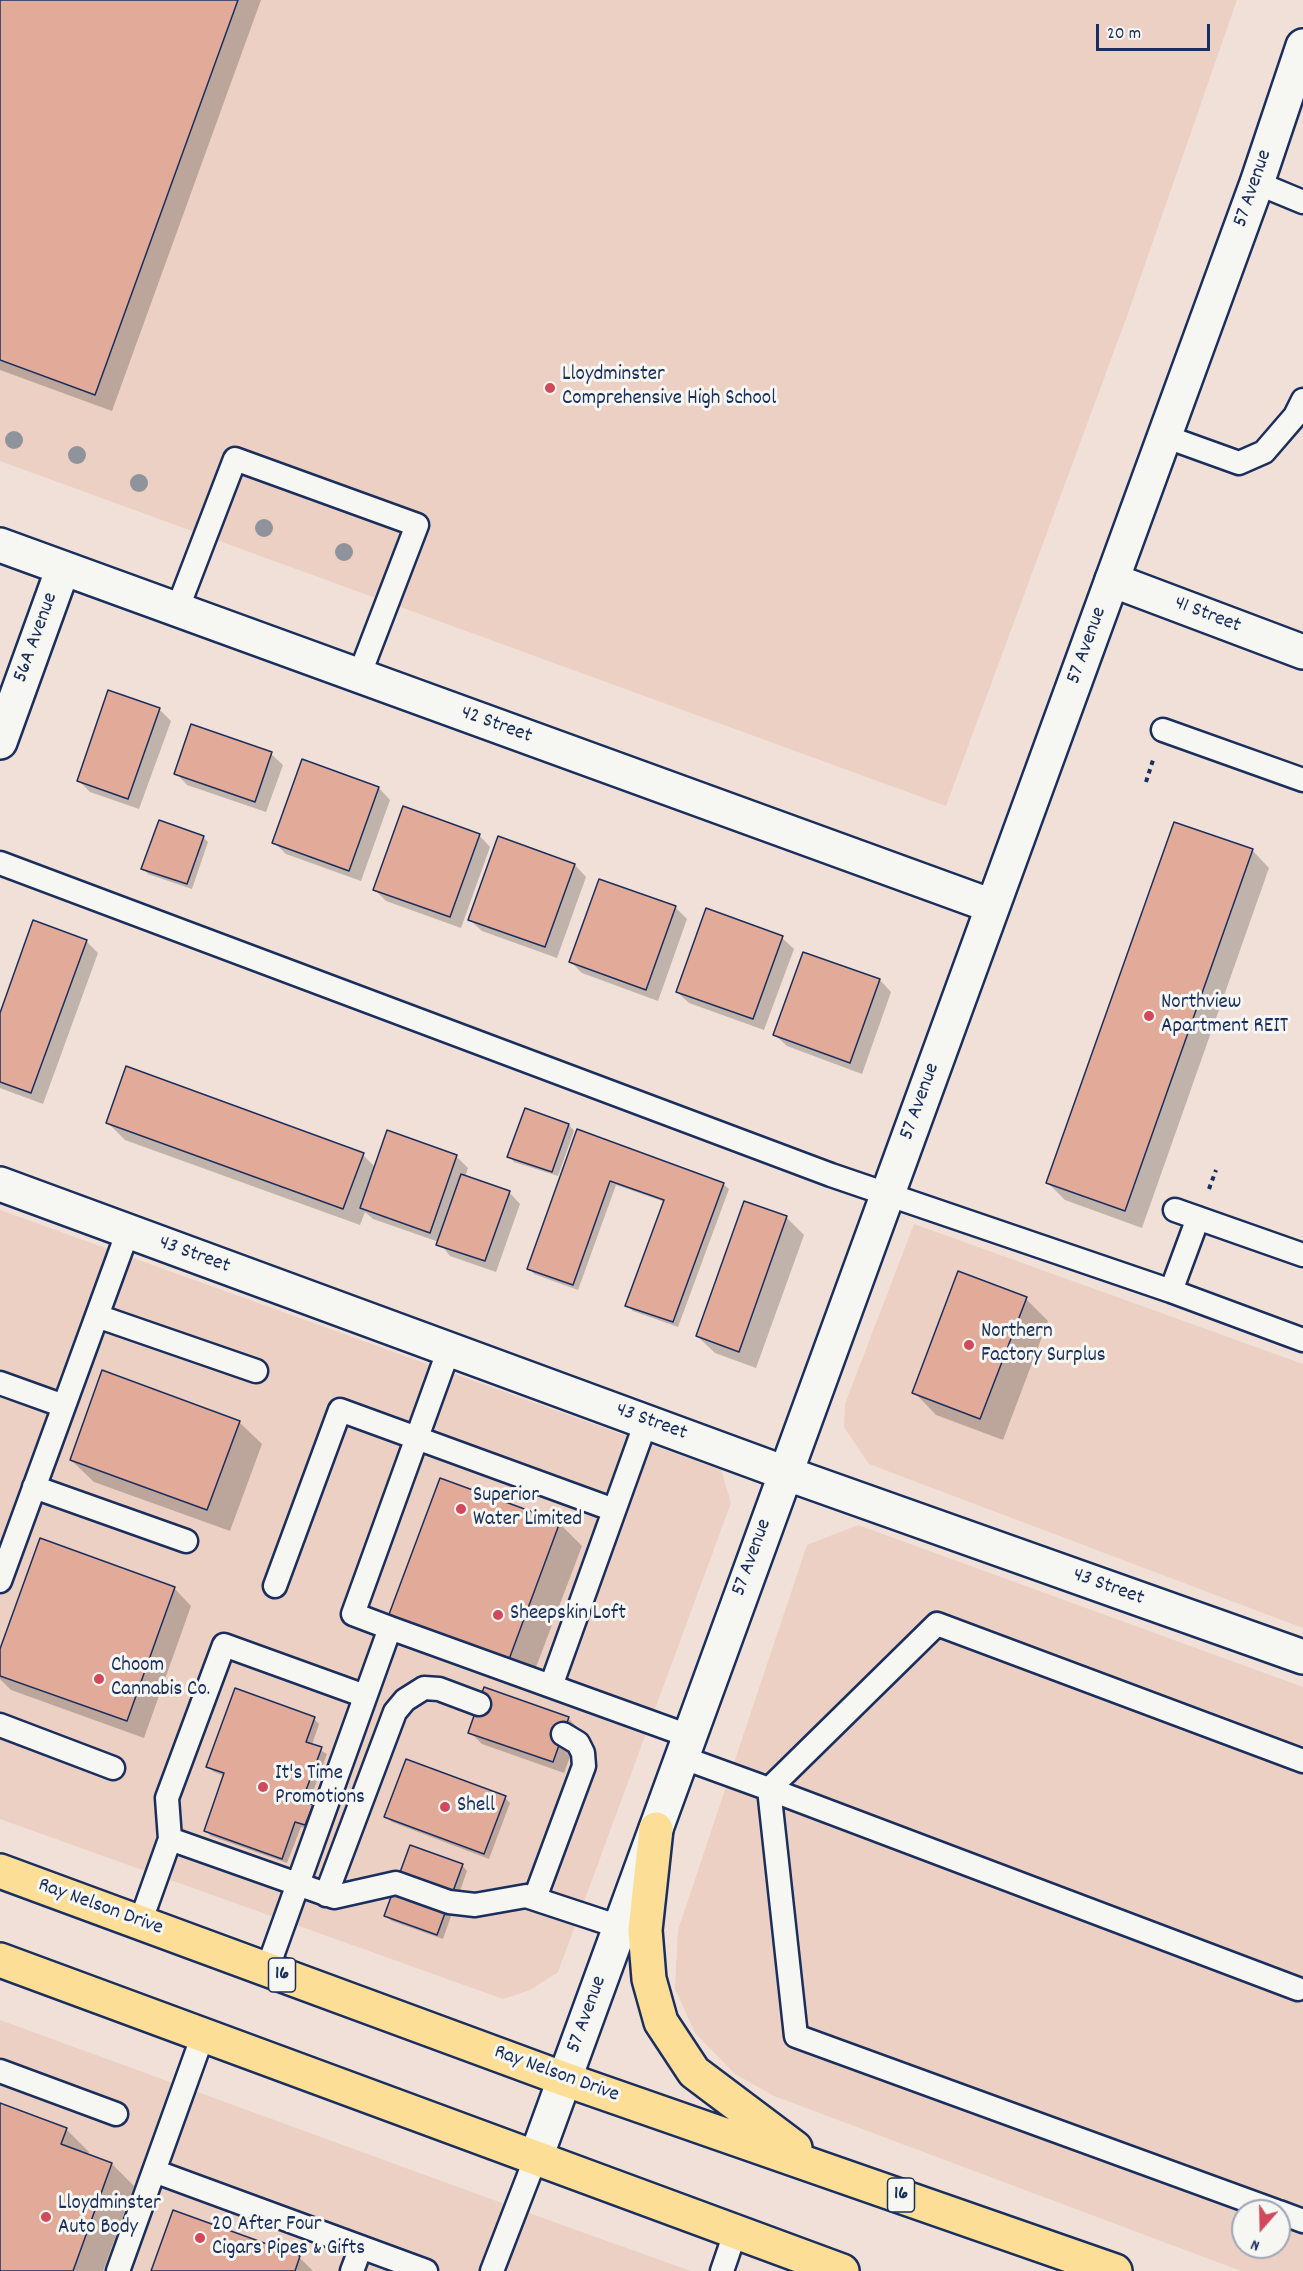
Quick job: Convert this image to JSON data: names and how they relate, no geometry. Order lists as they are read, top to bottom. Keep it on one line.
{"streets":{"highway":["Ray Nelson Drive","16"],"street":["57 Avenue","41 Street","56A Avenue","42 Street","43 Street"]},"crossings":[["57 Avenue","41 Street"],["57 Avenue","42 Street"],["57 Avenue","43 Street"],["57 Avenue","Ray Nelson Drive"],["56A Avenue","42 Street"]],"places":["Lloydminster Comprehensive High School","Northview Apartment REIT","Northern Factory Surplus","Superior Water Limited","Sheepskin Loft","Choom Cannabis Co.","It's Time Promotions","Shell","Lloydminster Auto Body","20 After Four Cigars Pipes & Gifts"],"scale_bar":"20 m","north":"bottom"}
